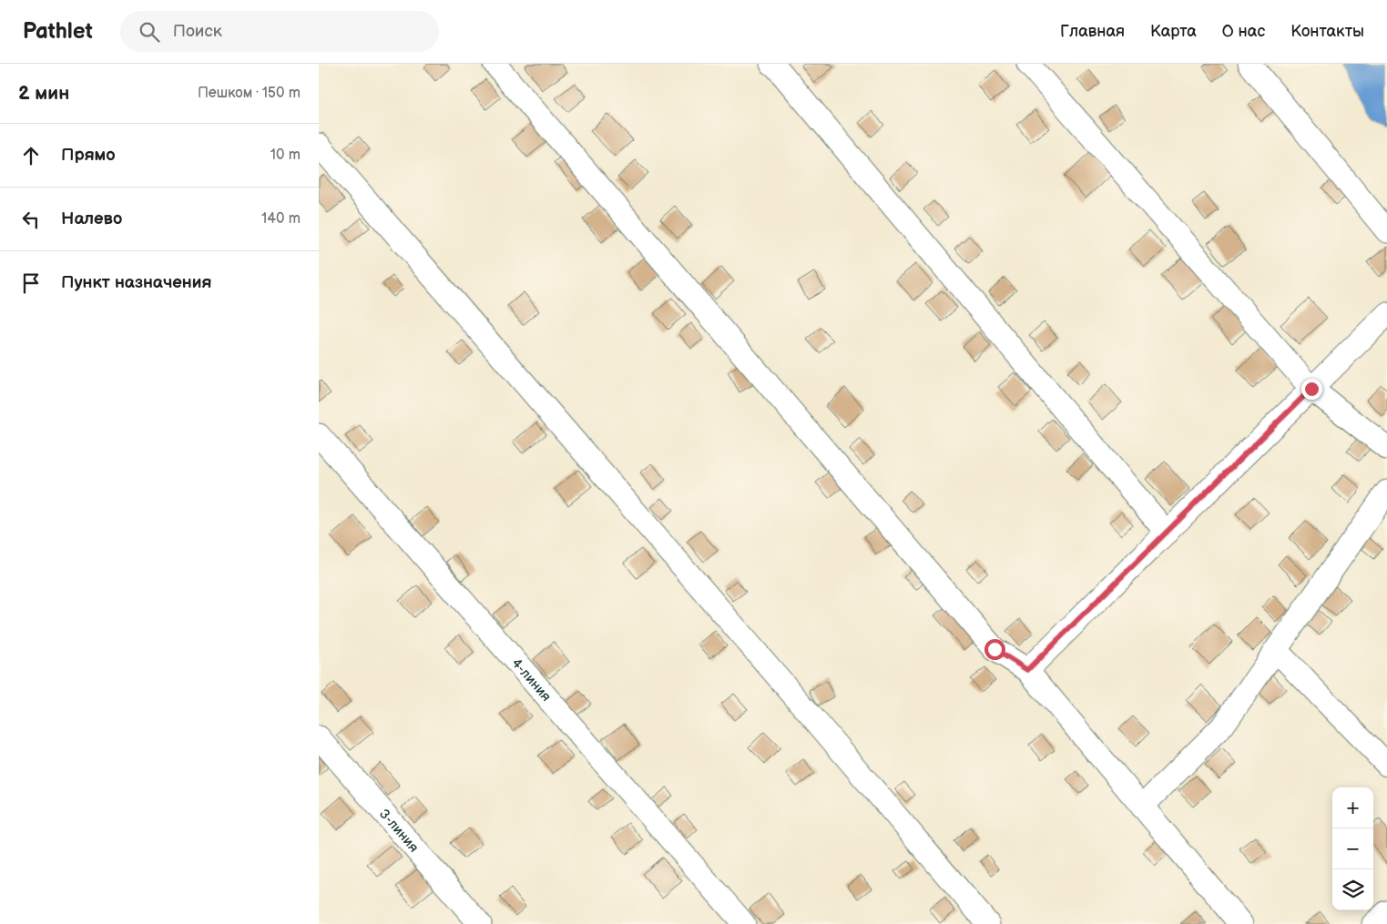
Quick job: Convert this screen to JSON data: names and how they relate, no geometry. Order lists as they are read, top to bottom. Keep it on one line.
{"streets":{"street":["4-линия","3-линия"]},"page":{"header":"Pathlet","search":"Поиск","nav":["Главная","Карта","О нас","Контакты"],"heading":["2 мин","Пешком · 150 m"],"list":[["Прямо","10 m"],["Налево","140 m"],"Пункт назначения"],"map_buttons":["+","−"]}}
